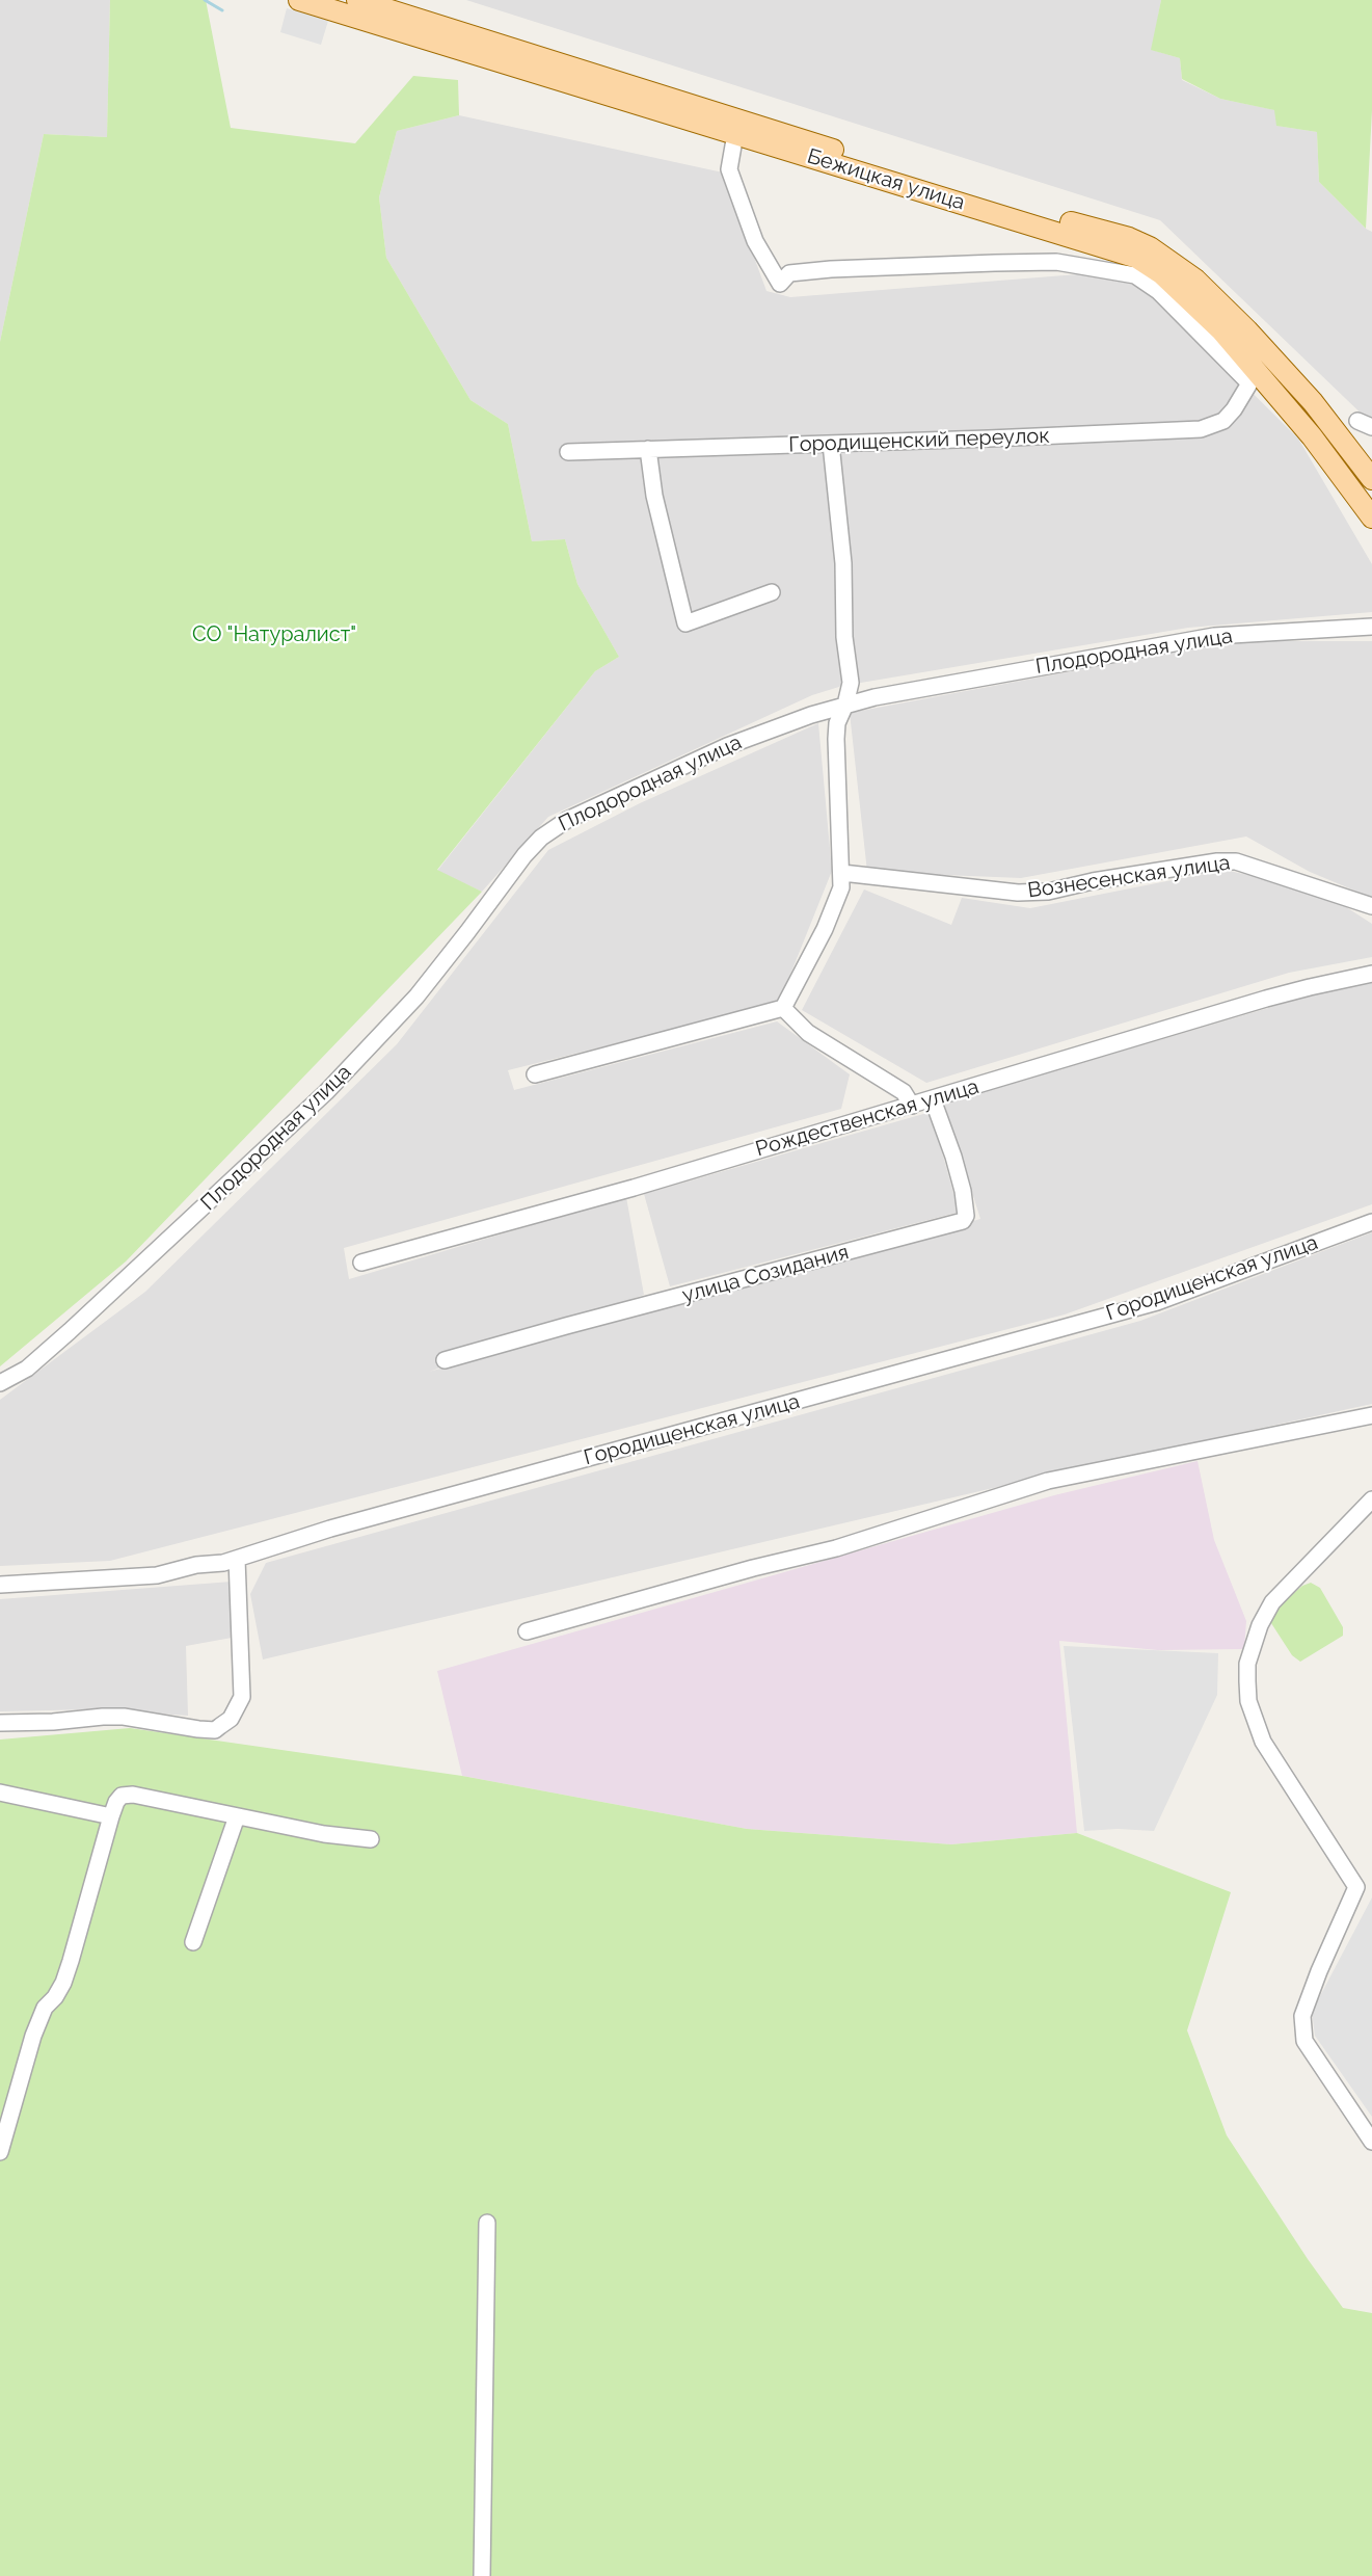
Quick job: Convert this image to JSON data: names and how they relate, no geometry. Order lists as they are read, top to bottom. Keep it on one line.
{"streets":{"main road":["Бежицкая улица"],"street":["Городищенский переулок","Плодородная улица","Вознесенская улица","Рождественская улица","улица Созидания","Городищенская улица"]},"crossings":[["Бежицкая улица","Городищенский переулок"],["Рождественская улица","улица Созидания"]],"parks":["СО \"Натуралист\""]}
